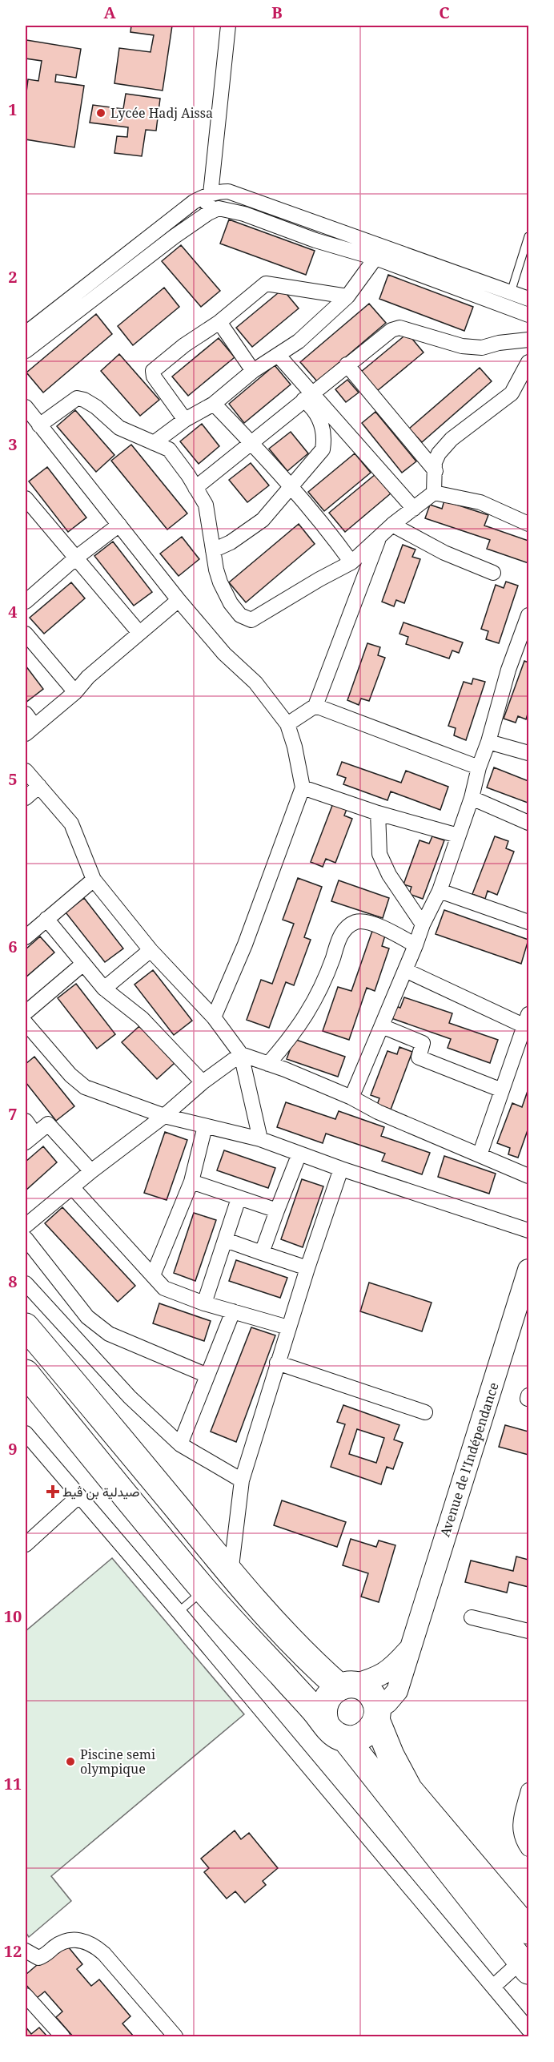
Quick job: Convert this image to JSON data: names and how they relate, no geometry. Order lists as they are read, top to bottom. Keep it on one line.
{"streets":{"main road":["Avenue de l'Indépendance"]},"places":{"other":["Lycée Hadj Aissa","Piscine semi olympique"],"health":["صيدلية بن ڤيط"]},"grid":{"columns":["A","B","C"],"rows":["1","2","3","4","5","6","7","8","9","10","11","12"]}}
